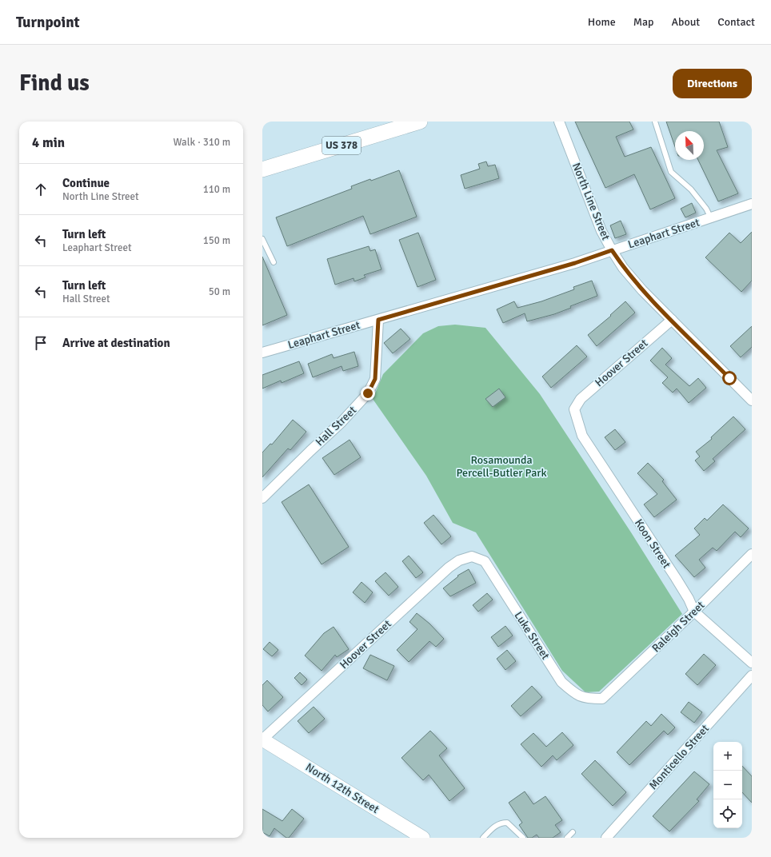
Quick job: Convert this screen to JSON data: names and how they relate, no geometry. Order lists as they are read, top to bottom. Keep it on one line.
{"streets":{"main road":["US 378","North 12th Street"],"street":["North Line Street","Leaphart Street","Hoover Street","Hall Street","Koon Street","Raleigh Street","Luke Street","Monticello Street"]},"crossings":[["North Line Street","Leaphart Street"],["North Line Street","Hoover Street"],["Leaphart Street","Hall Street"],["Hoover Street","Koon Street"],["Hoover Street","Luke Street"],["Hoover Street","North 12th Street"],["Koon Street","Raleigh Street"],["Raleigh Street","Luke Street"]],"parks":["Rosamounda Percell-Butler Park"],"north":"top left","page":{"header":"Turnpoint","nav":["Home","Map","About","Contact"],"buttons":"Directions","title":"Find us","heading":["4 min","Walk · 310 m"],"list":[["Continue","North Line Street","110 m"],["Turn left","Leaphart Street","150 m"],["Turn left","Hall Street","50 m"],"Arrive at destination"],"map_buttons":["+","−"]}}
